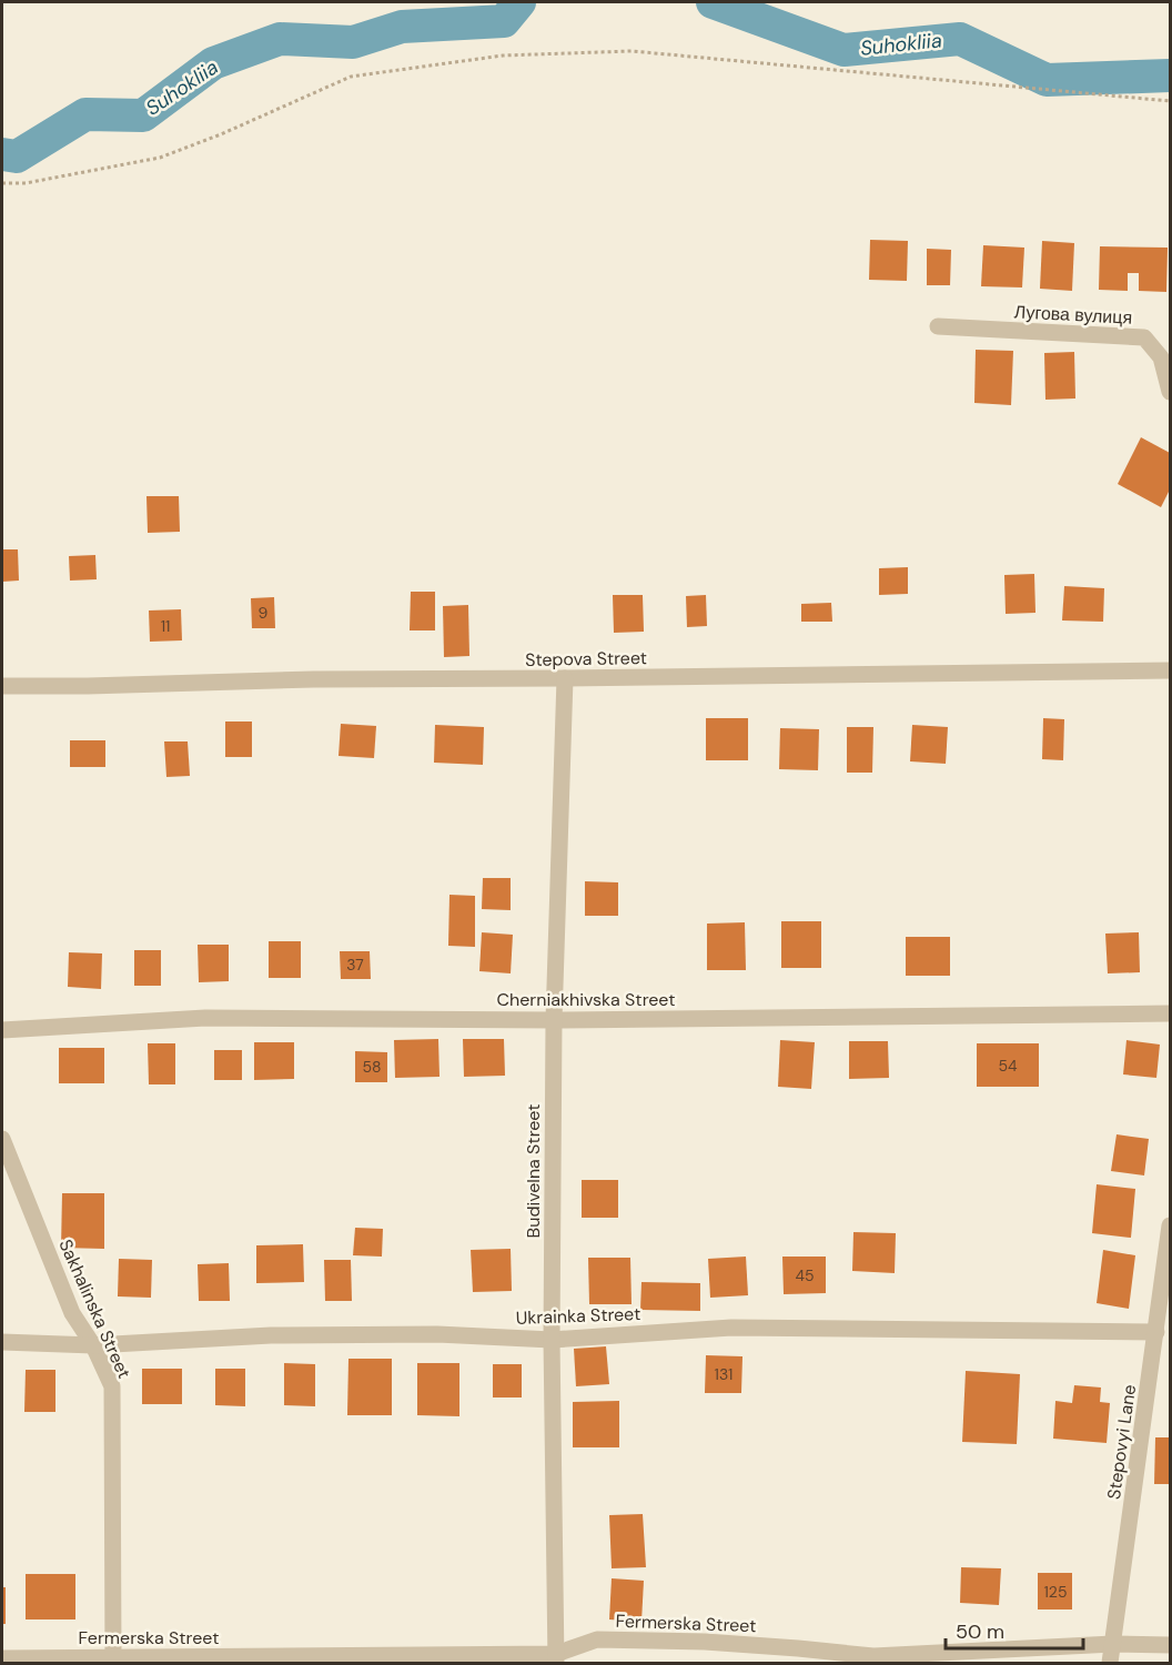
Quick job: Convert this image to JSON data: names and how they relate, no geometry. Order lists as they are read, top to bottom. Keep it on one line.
{"streets":{"street":["Лугова вулиця","Stepova Street","Cherniakhivska Street","Budivelna Street","Sakhalinska Street","Ukrainka Street","Stepovyi Lane","Fermerska Street"]},"crossings":[["Stepova Street","Budivelna Street"],["Cherniakhivska Street","Budivelna Street"],["Budivelna Street","Ukrainka Street"],["Budivelna Street","Fermerska Street"],["Sakhalinska Street","Ukrainka Street"],["Sakhalinska Street","Fermerska Street"],["Ukrainka Street","Stepovyi Lane"],["Stepovyi Lane","Fermerska Street"]],"water":["Suhokliia"],"house_numbers":["9","11","37","54","58","45","131","125"],"scale_bar":"50 m"}
